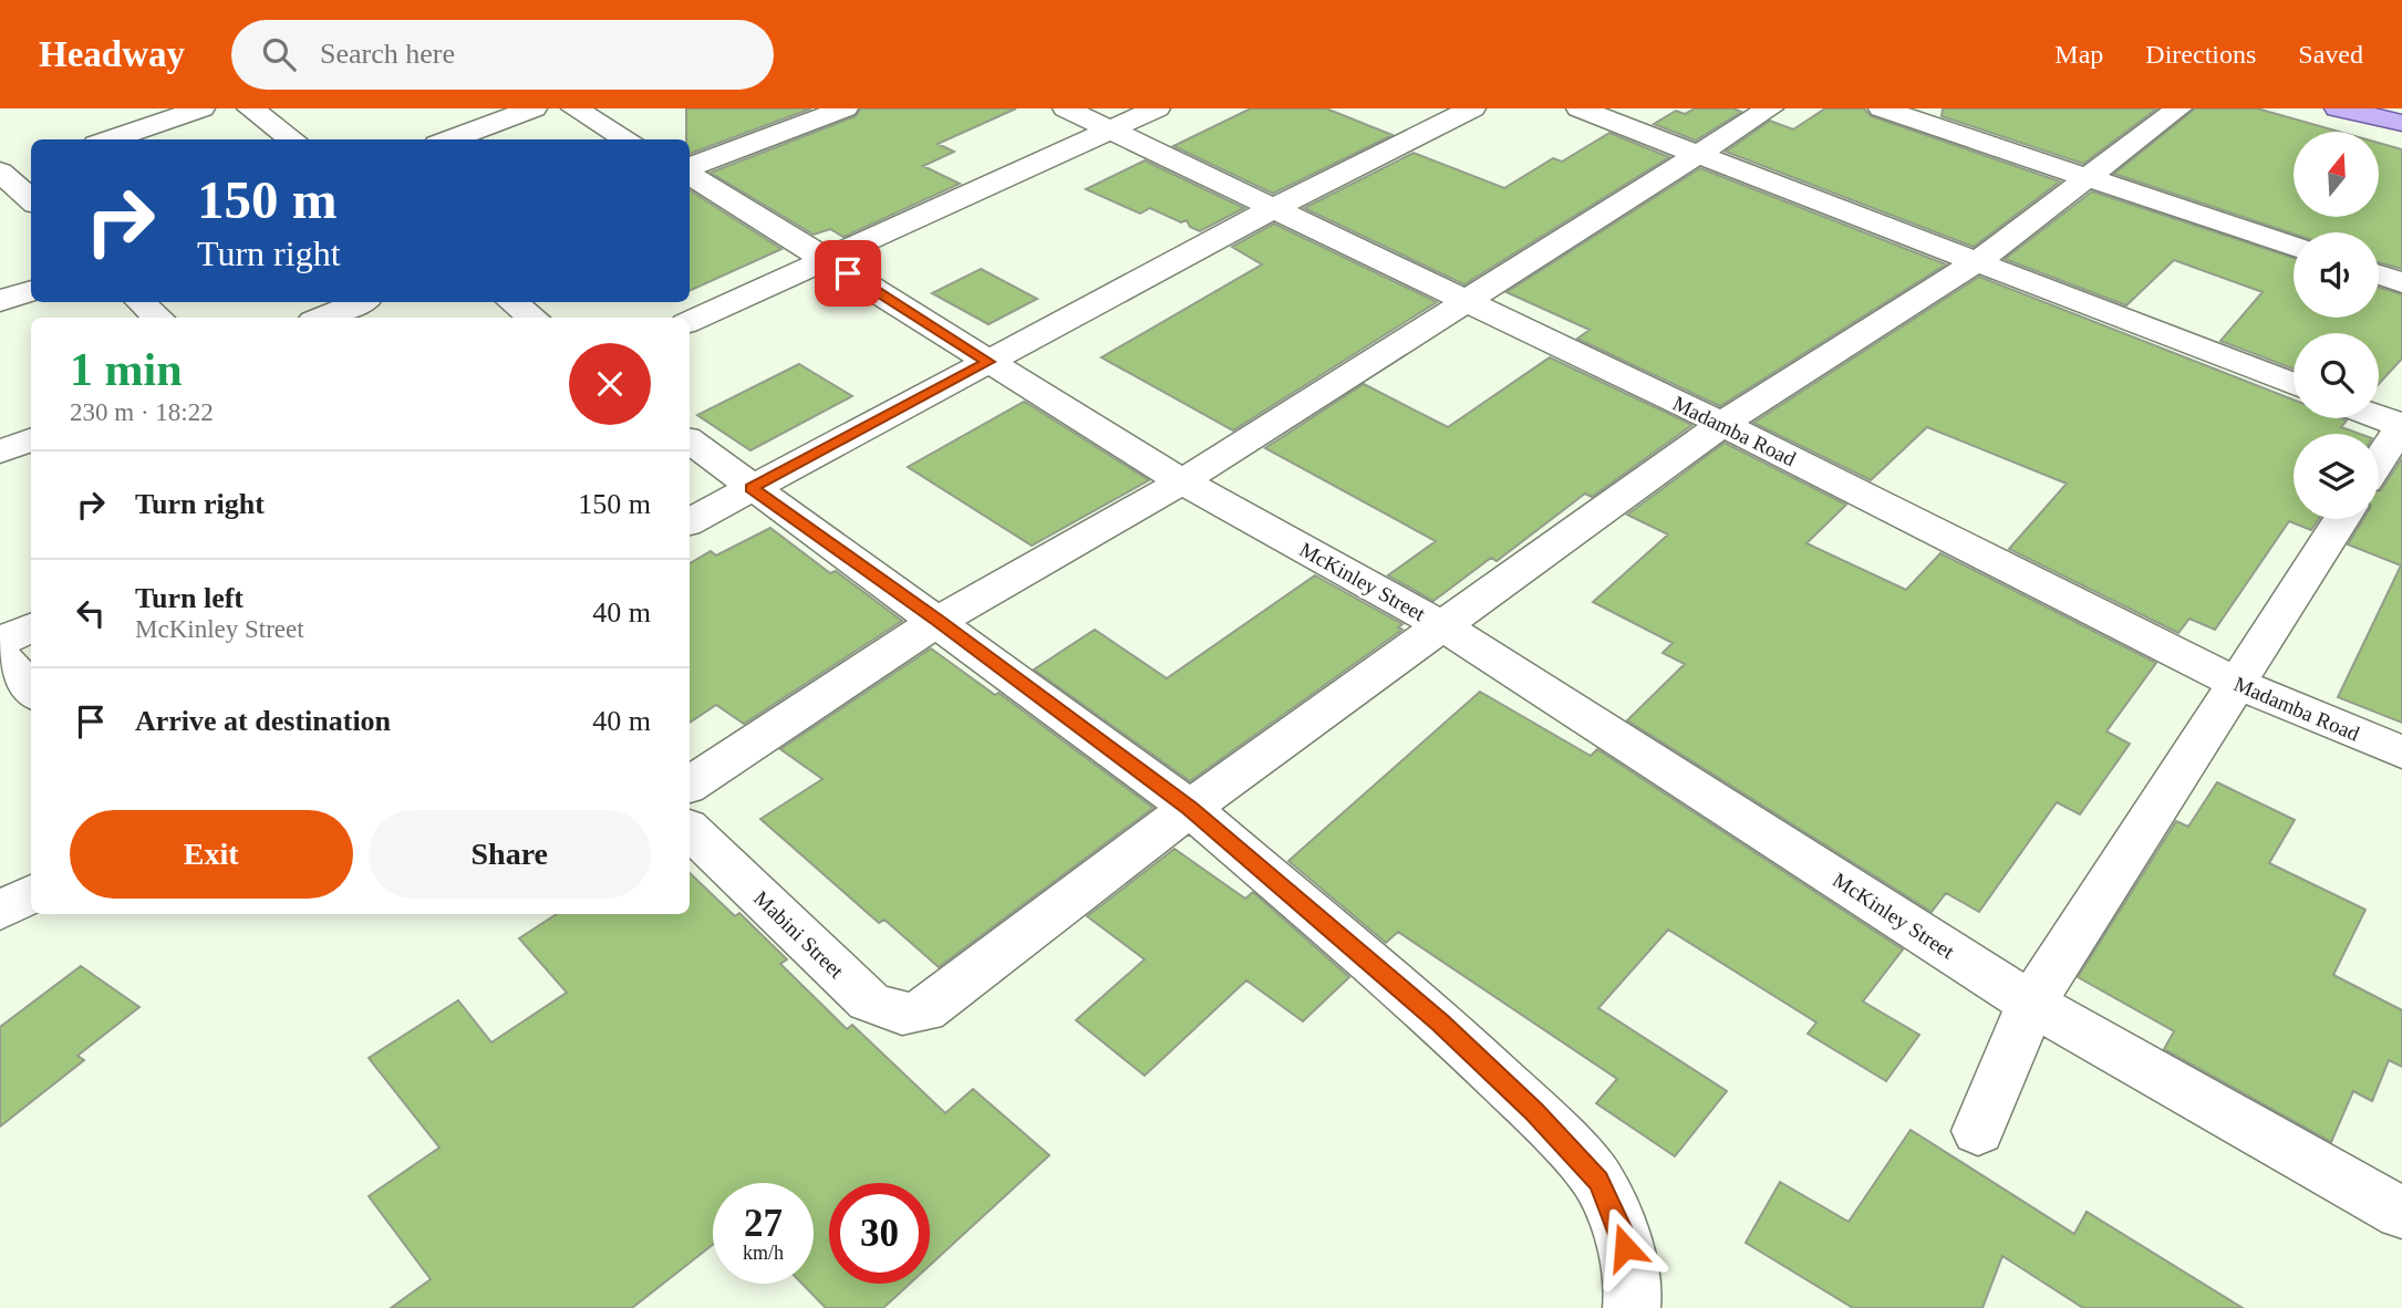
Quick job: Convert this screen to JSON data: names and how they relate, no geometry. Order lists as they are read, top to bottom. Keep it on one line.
{"streets":{"street":["Madamba Road","McKinley Street","Mabini Street"]},"north":"top","page":{"header":"Headway","search":"Search here","nav":["Map","Directions","Saved"],"turn":["150 m","Turn right"],"heading":["1 min","230 m · 18:22"],"list":[{"name":"Turn right","value":"150 m"},{"name":"Turn left","note":"McKinley Street","value":"40 m"},{"name":"Arrive at destination","value":"40 m"}],"buttons":["Exit","Share"],"speed":"27 km/h","limit":"30"}}
